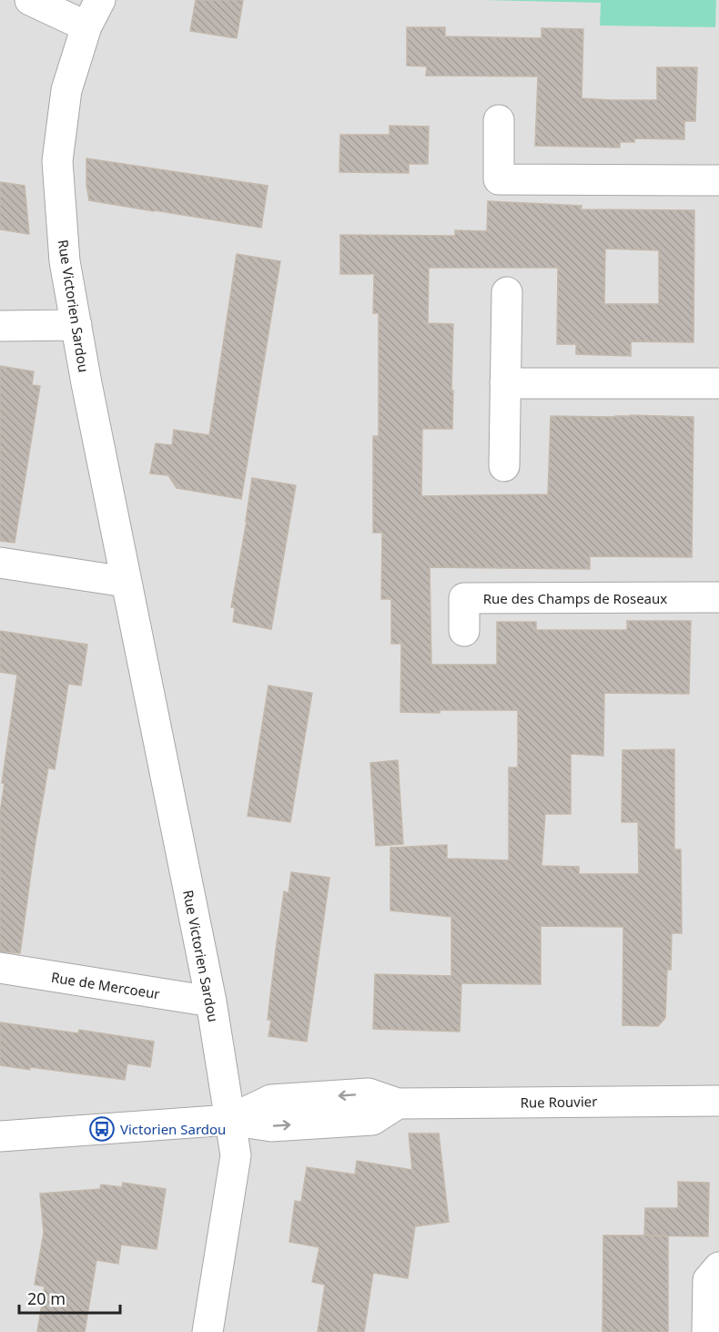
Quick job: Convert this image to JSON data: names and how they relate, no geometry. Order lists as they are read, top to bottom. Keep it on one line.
{"streets":{"street":["Rue Victorien Sardou","Rue des Champs de Roseaux","Rue de Mercoeur","Rue Rouvier"]},"crossings":[["Rue Victorien Sardou","Rue de Mercoeur"],["Rue Victorien Sardou","Rue Rouvier"]],"places":{"bus stop":["Victorien Sardou"]},"scale_bar":"20 m"}
